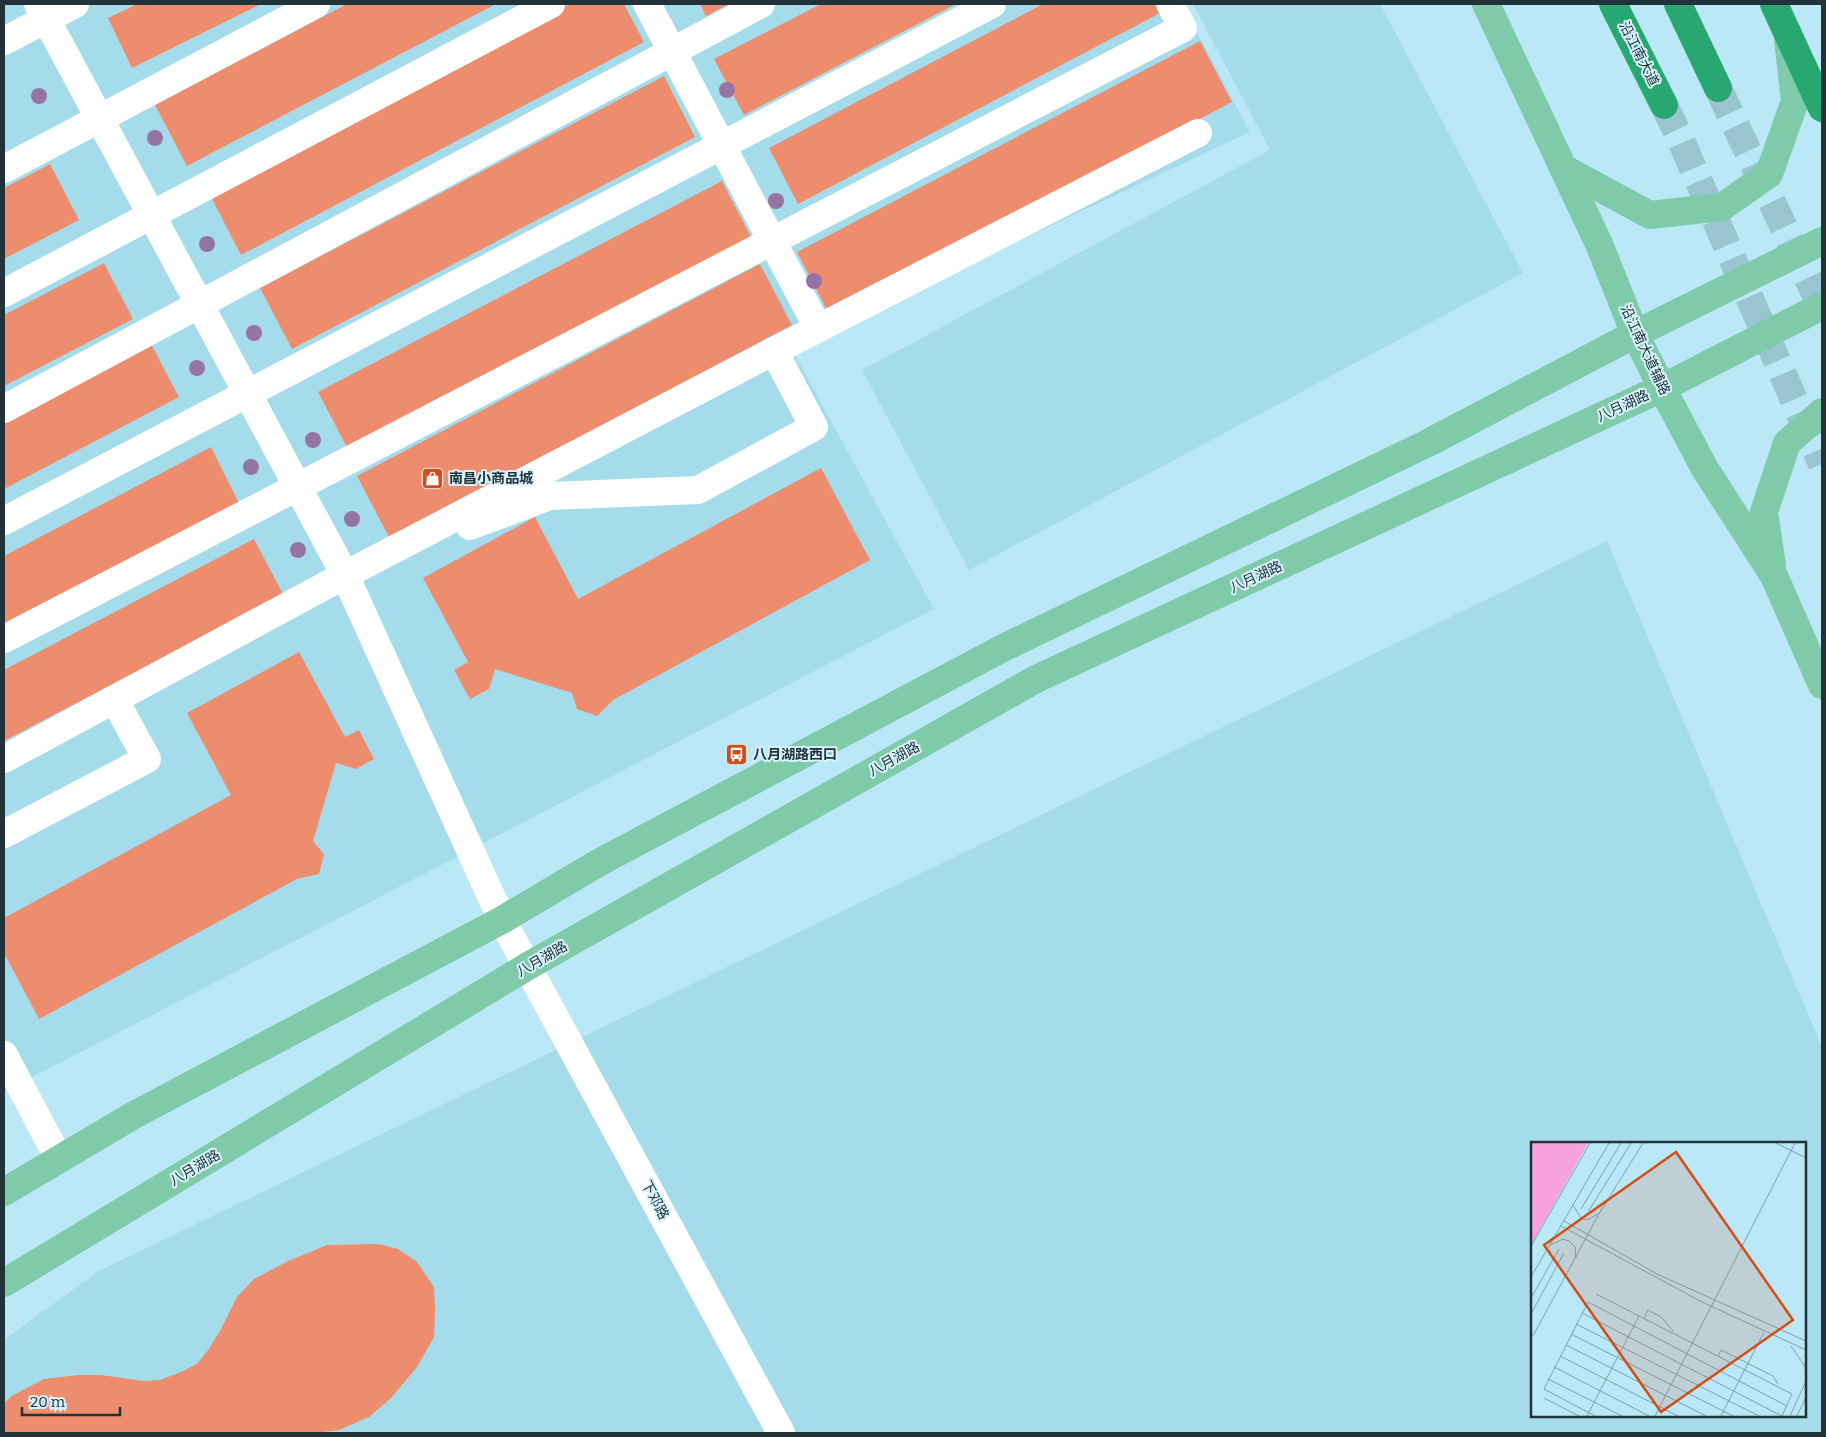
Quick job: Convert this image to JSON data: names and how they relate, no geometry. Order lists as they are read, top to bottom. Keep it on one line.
{"streets":{"highway":["沿江南大道"],"main road":["沿江南大道辅路","八月湖路"],"street":["下邓路"]},"crossings":[["沿江南大道辅路","八月湖路"],["八月湖路","下邓路"]],"places":{"shop":["南昌小商品城"],"bus stop":["八月湖路西口"]},"scale_bar":"20 m"}
